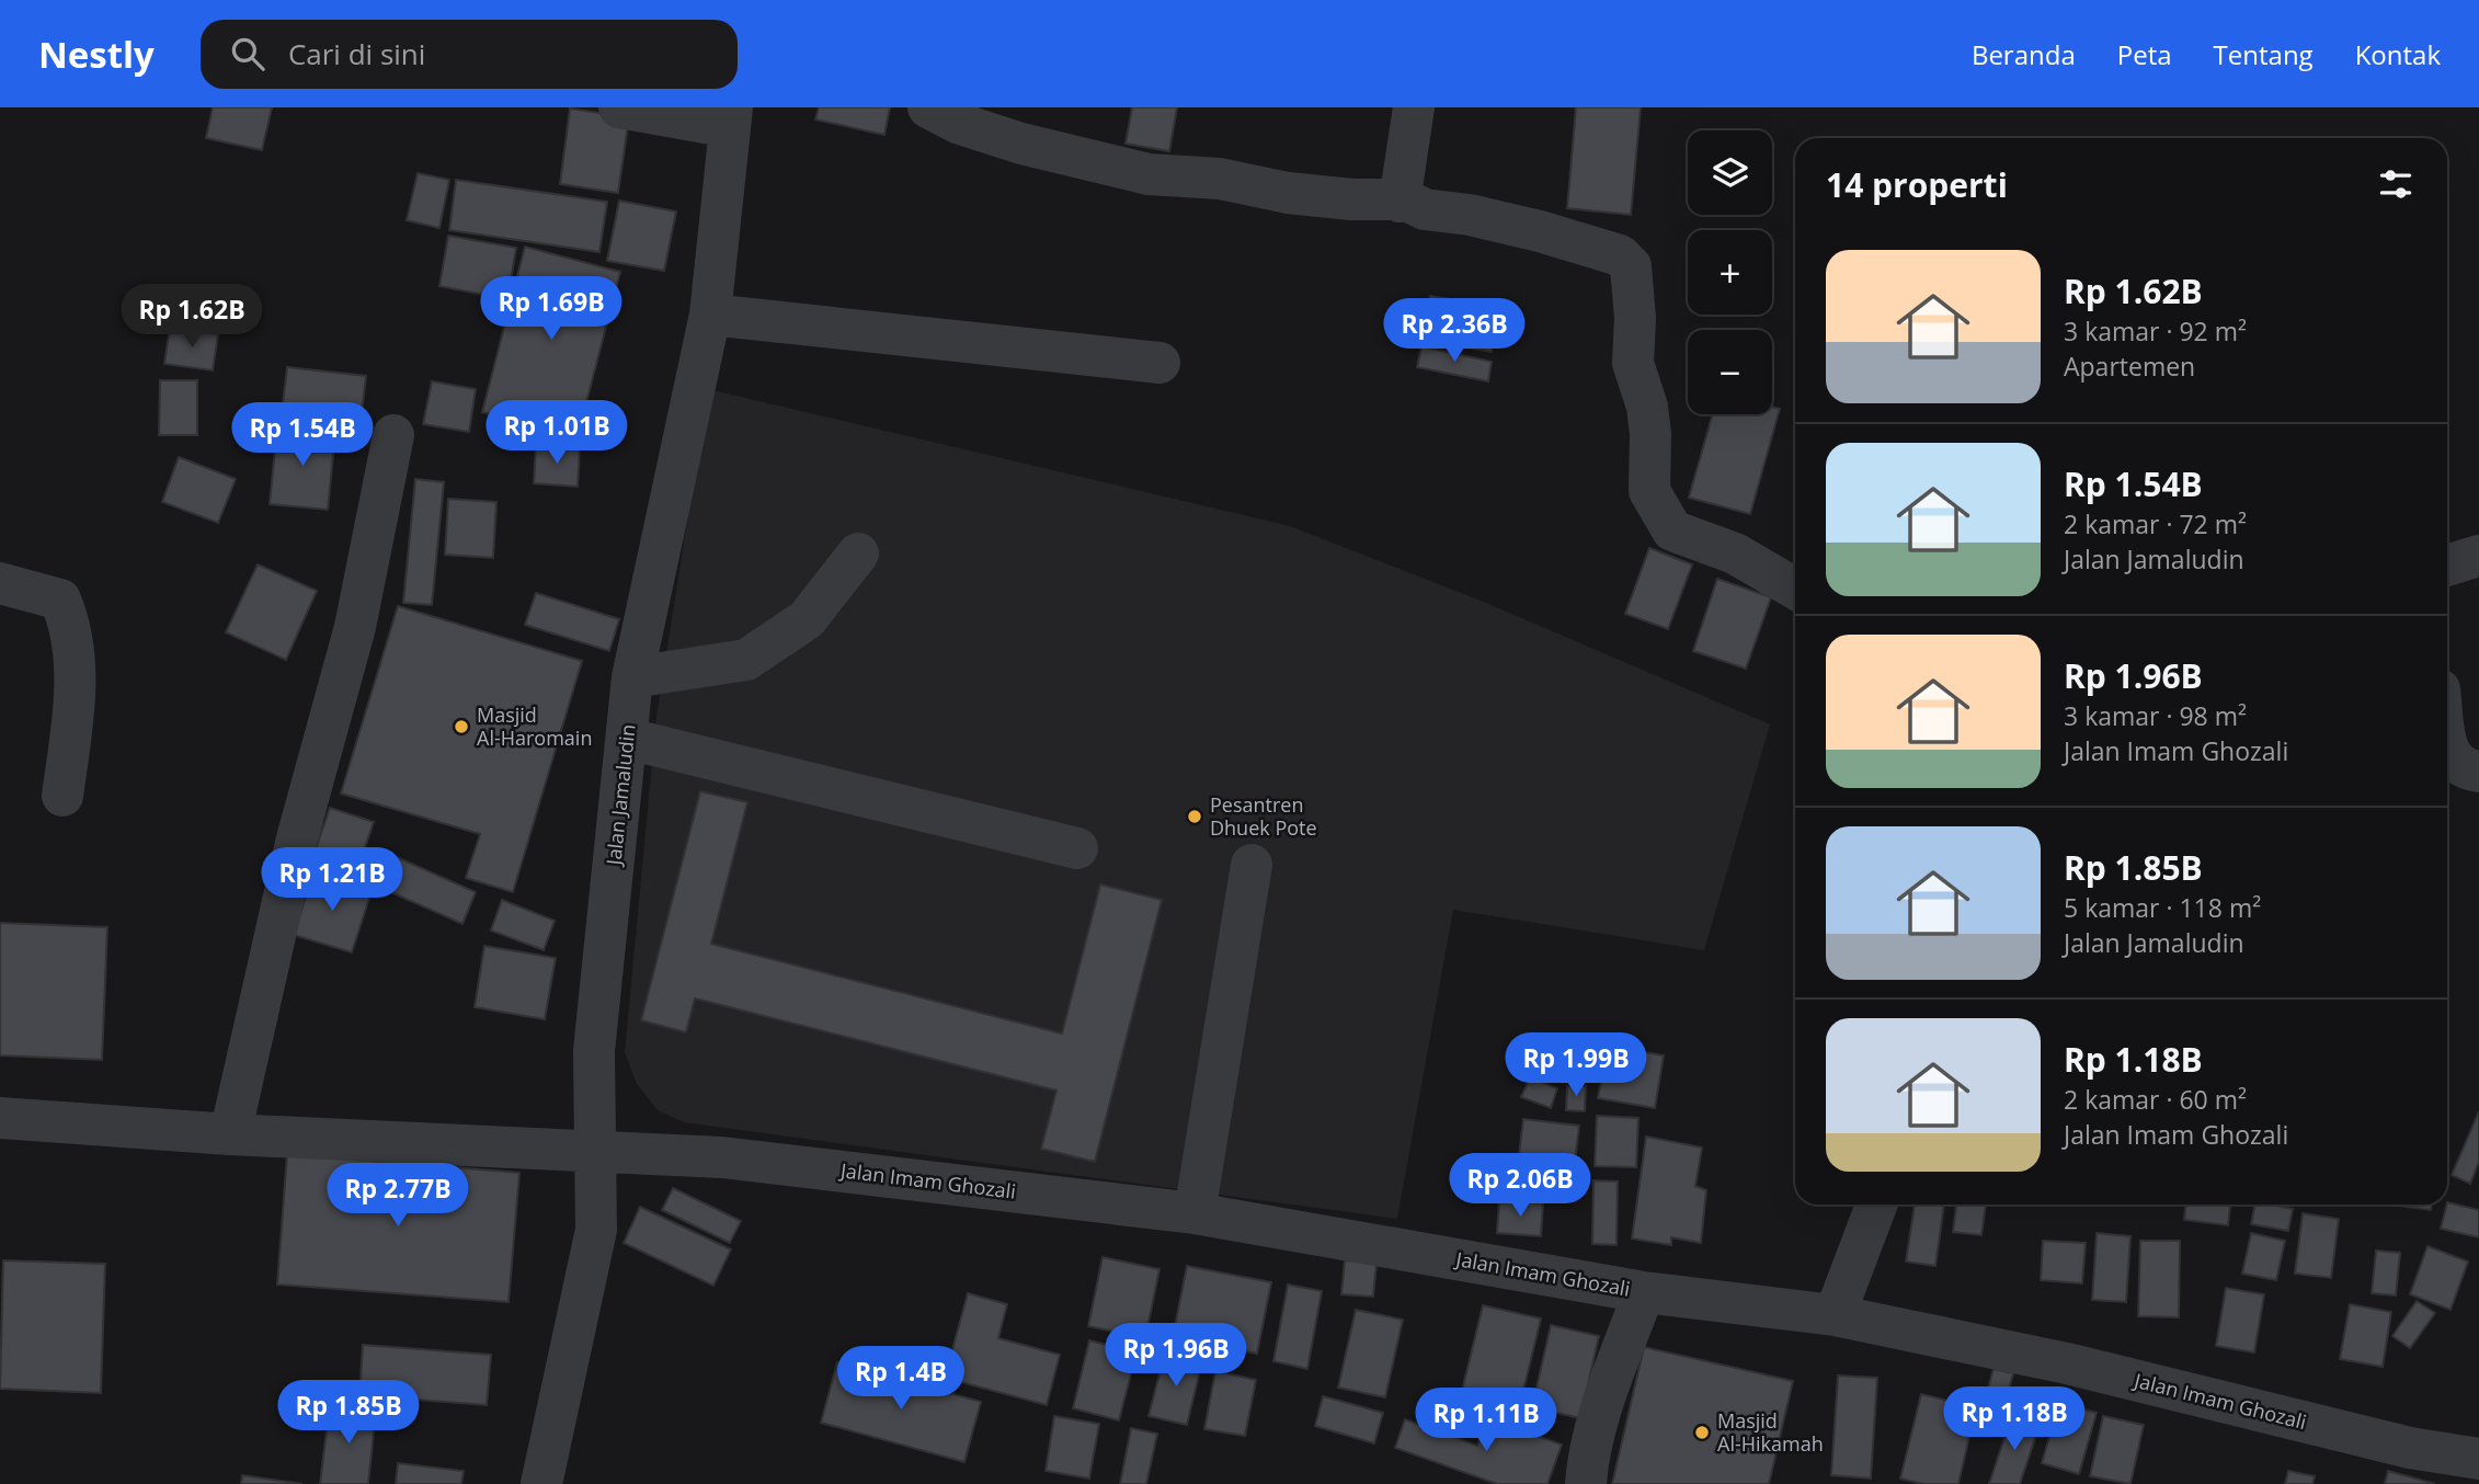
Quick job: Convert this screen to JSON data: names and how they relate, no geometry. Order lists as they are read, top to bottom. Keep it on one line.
{"streets":{"street":["Jalan Jamaludin","Jalan Imam Ghozali"]},"crossings":[["Jalan Jamaludin","Jalan Imam Ghozali"]],"places":["Masjid Al-Haromain","Pesantren Dhuek Pote","Masjid Al-Hikamah"],"page":{"header":"Nestly","search":"Cari di sini","nav":["Beranda","Peta","Tentang","Kontak"],"map_buttons":["+","−"],"heading":"14 properti","list":[{"name":"Rp 1.62B","note":"3 kamar · 92 m² · Apartemen"},{"name":"Rp 1.54B","note":"2 kamar · 72 m² · Jalan Jamaludin"},{"name":"Rp 1.96B","note":"3 kamar · 98 m² · Jalan Imam Ghozali"},{"name":"Rp 1.85B","note":"5 kamar · 118 m² · Jalan Jamaludin"},{"name":"Rp 1.18B","note":"2 kamar · 60 m² · Jalan Imam Ghozali"}],"price":["Rp 1.69B","Rp 1.62B","Rp 2.36B","Rp 1.01B","Rp 1.54B","Rp 1.21B","Rp 1.99B","Rp 2.06B","Rp 2.77B","Rp 1.96B","Rp 1.4B","Rp 1.85B","Rp 1.18B","Rp 1.11B"]}}
